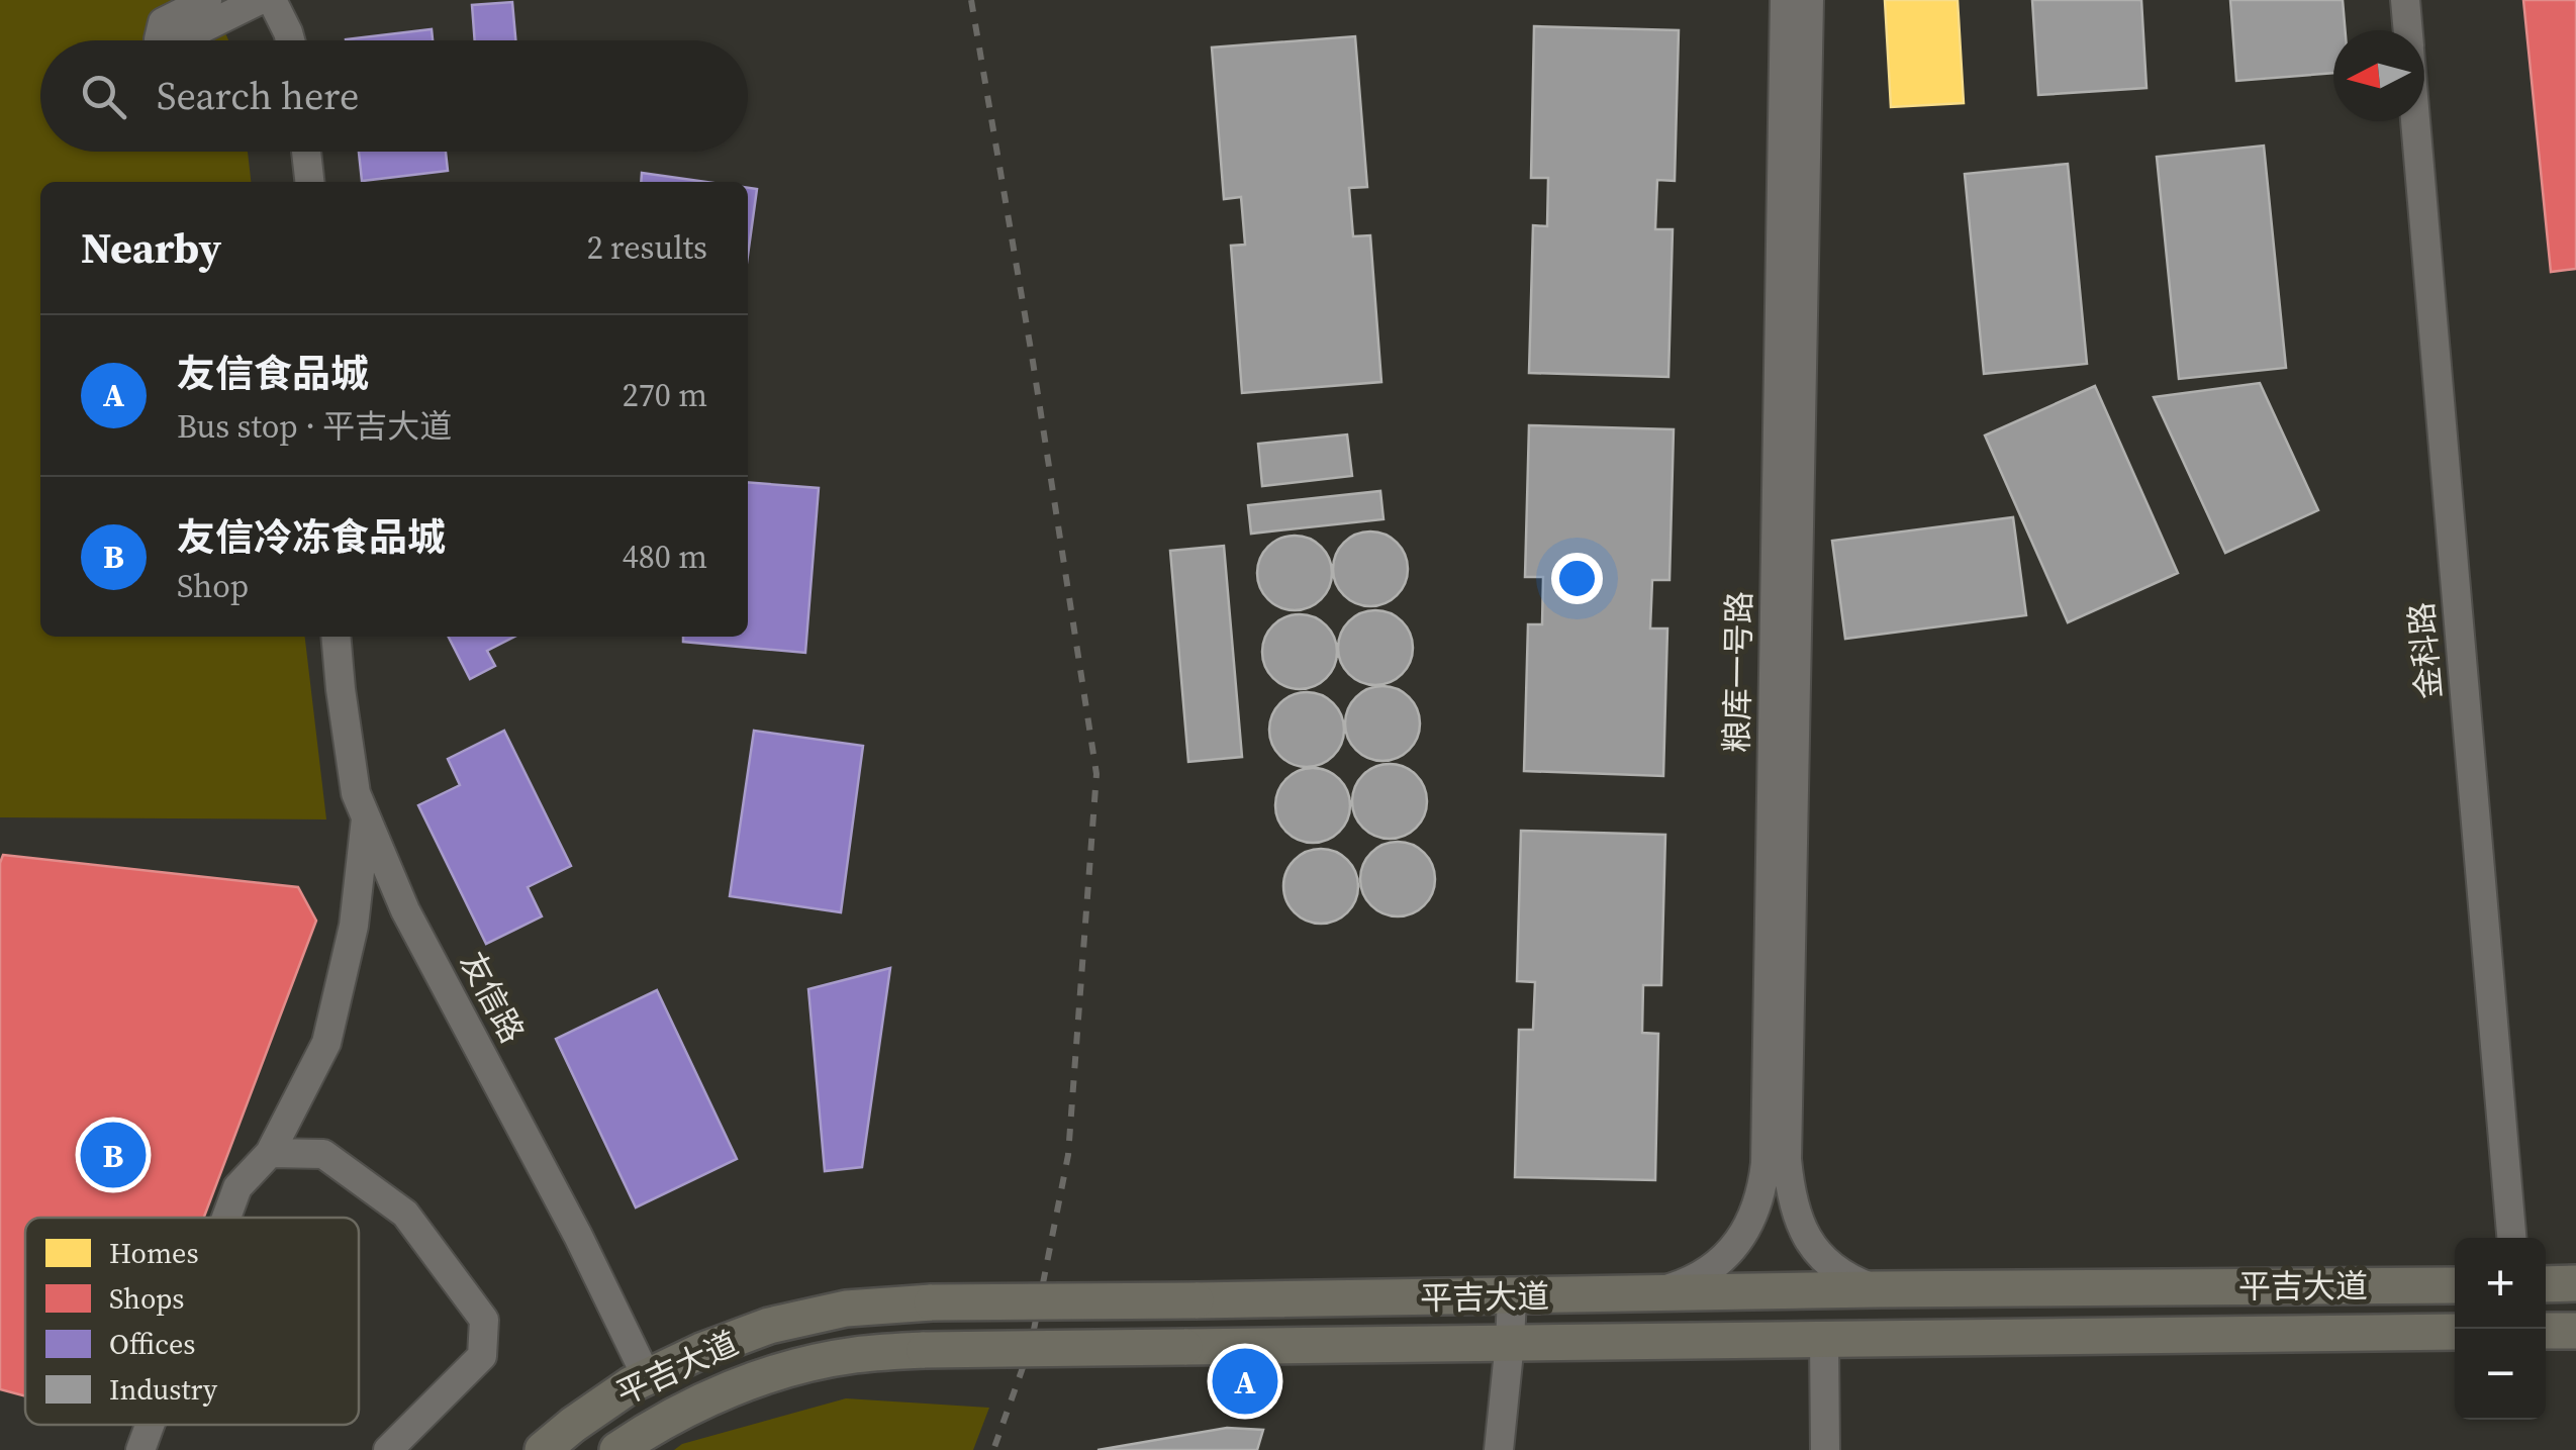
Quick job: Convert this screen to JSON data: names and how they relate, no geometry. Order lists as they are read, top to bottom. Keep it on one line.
{"streets":{"main road":["平吉大道"],"street":["金科路","粮库一号路","友信路"]},"crossings":[["粮库一号路","平吉大道"],["友信路","平吉大道"]],"legend":["Homes","Shops","Offices","Industry"],"north":"left","page":{"search":"Search here","heading":["Nearby","2 results"],"list":[{"mark":"A","name":"友信食品城","note":"Bus stop · 平吉大道","value":"270 m"},{"mark":"B","name":"友信冷冻食品城","note":"Shop","value":"480 m"}],"pins":["B","A"],"map_buttons":["+","−"]}}
